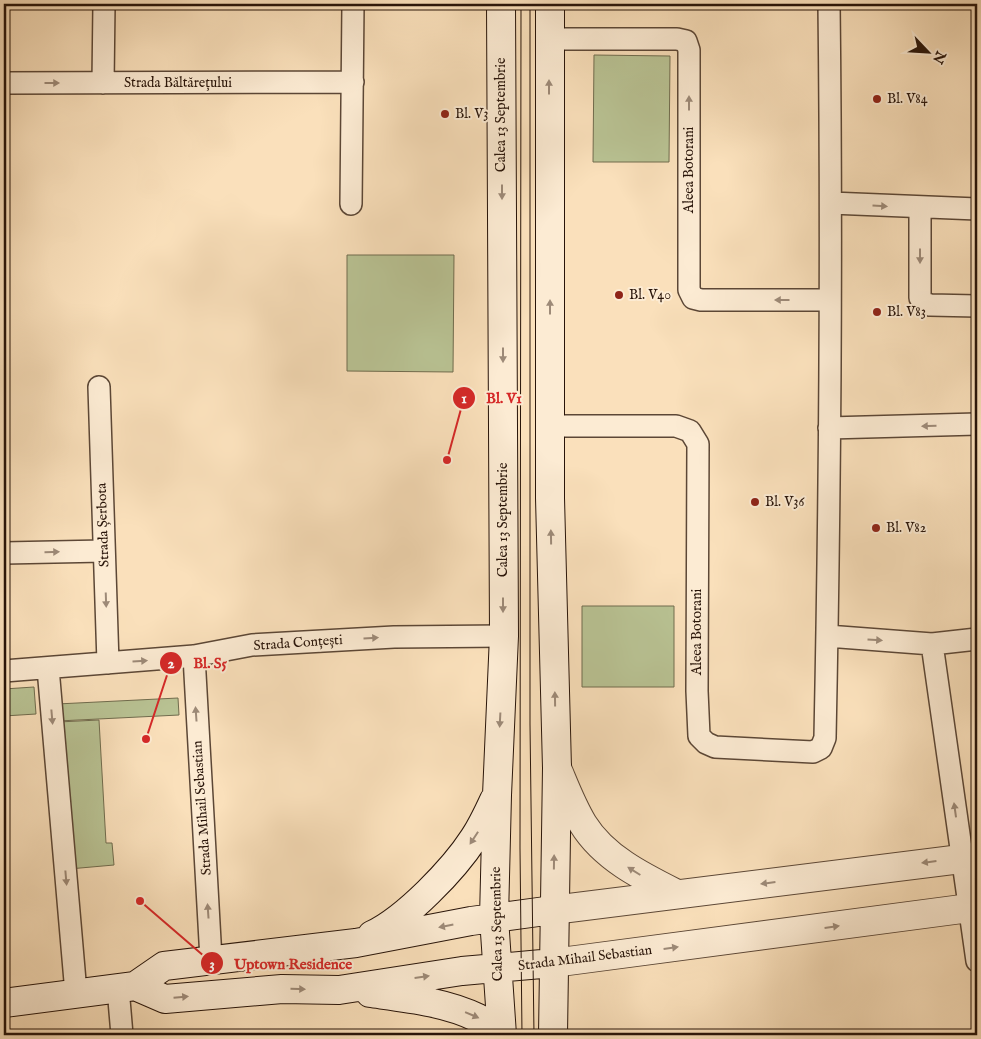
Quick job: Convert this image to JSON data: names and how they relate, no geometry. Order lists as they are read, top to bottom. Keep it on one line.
{"streets":{"main road":["Calea 13 Septembrie","Strada Mihail Sebastian"],"street":["Strada Băltărețului","Aleea Botorani","Strada Șerbota","Strada Conțești"]},"crossings":[["Calea 13 Septembrie","Strada Conțești"],["Calea 13 Septembrie","Strada Mihail Sebastian"],["Strada Șerbota","Strada Conțești"],["Strada Conțești","Strada Mihail Sebastian"]],"one_way":["Strada Șerbota","Strada Conțești"],"places":["Bl. V84","Bl. V3","Bl. V40","Bl. V83","Bl. V1","Bl. V36","Bl. V82","Bl. S5","Uptown Residence"],"north":"bottom right"}
